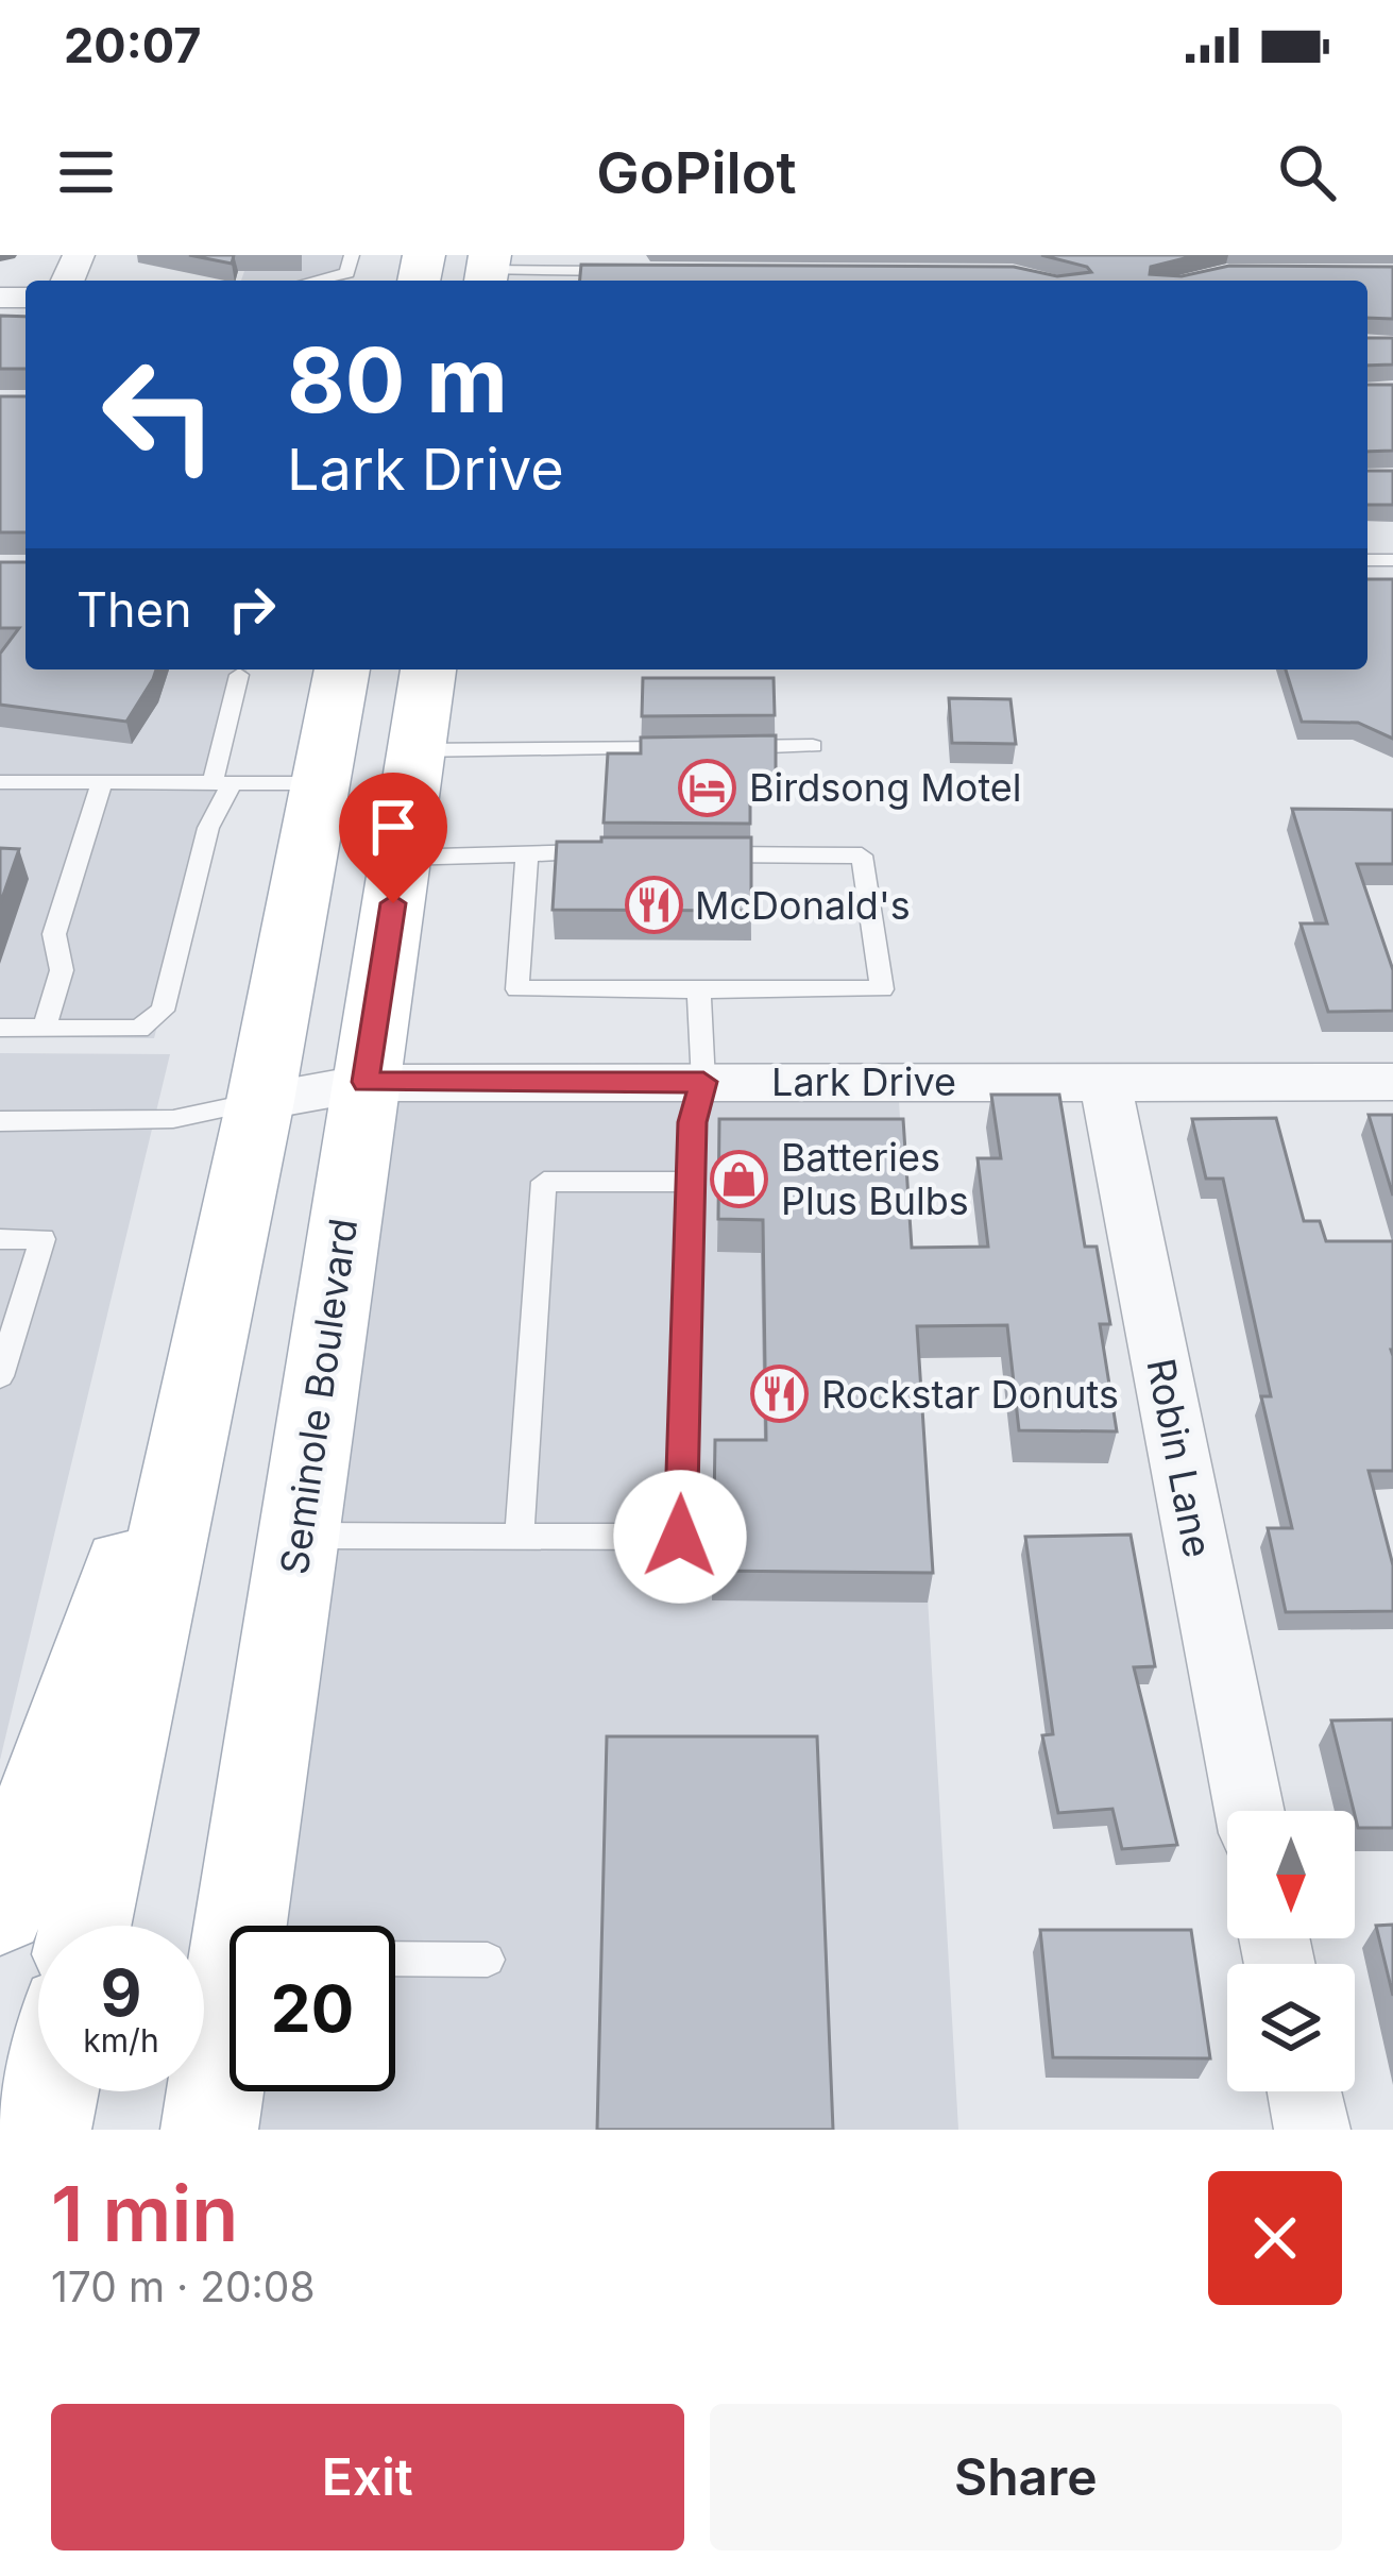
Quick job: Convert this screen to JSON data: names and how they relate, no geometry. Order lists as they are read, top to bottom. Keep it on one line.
{"streets":{"main road":["Seminole Boulevard"],"street":["Lark Drive","Robin Lane"]},"crossings":[["Lark Drive","Seminole Boulevard"],["Lark Drive","Robin Lane"]],"places":{"hotel":["Birdsong Motel"],"restaurant":["McDonald's","Rockstar Donuts"],"shop":["Batteries Plus Bulbs"]},"north":"bottom","page":{"status":"20:07","header":"GoPilot","turn":["80 m","Lark Drive"],"then":"Then","speed":"9 km/h","limit":"20","heading":["1 min","170 m · 20:08"],"buttons":["Exit","Share"]}}
